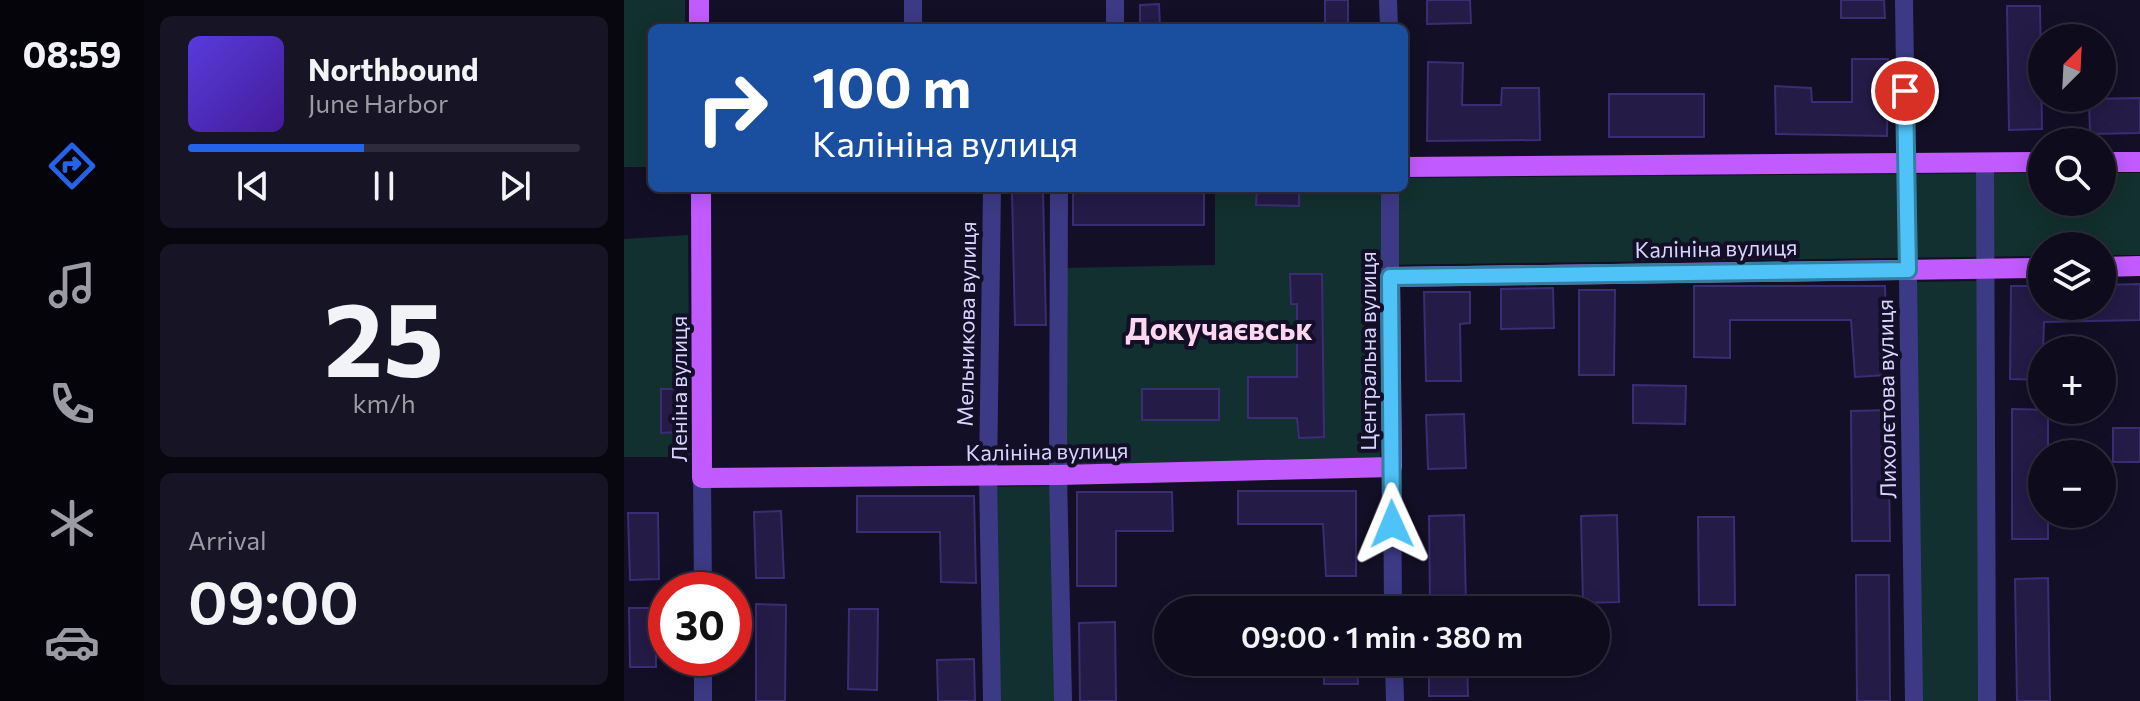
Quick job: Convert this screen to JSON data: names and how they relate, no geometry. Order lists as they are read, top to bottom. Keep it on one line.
{"streets":{"main road":["Калініна вулиця","Центральна вулиця","Леніна вулиця"],"street":["Мельникова вулиця","Лихолєтова вулиця"]},"crossings":[["Калініна вулиця","Мельникова вулиця"],["Калініна вулиця","Центральна вулиця"],["Калініна вулиця","Леніна вулиця"],["Калініна вулиця","Лихолєтова вулиця"]],"districts":["Докучаєвськ"],"north":"top right","page":{"tabs":"08:59","map_buttons":["+","−"],"turn":["100 m","Калініна вулиця"],"song":["Northbound","June Harbor"],"tile":[["25","km/h"],["Arrival","09:00"]],"limit":"30","trip":"09:00 · 1 min · 380 m"}}
